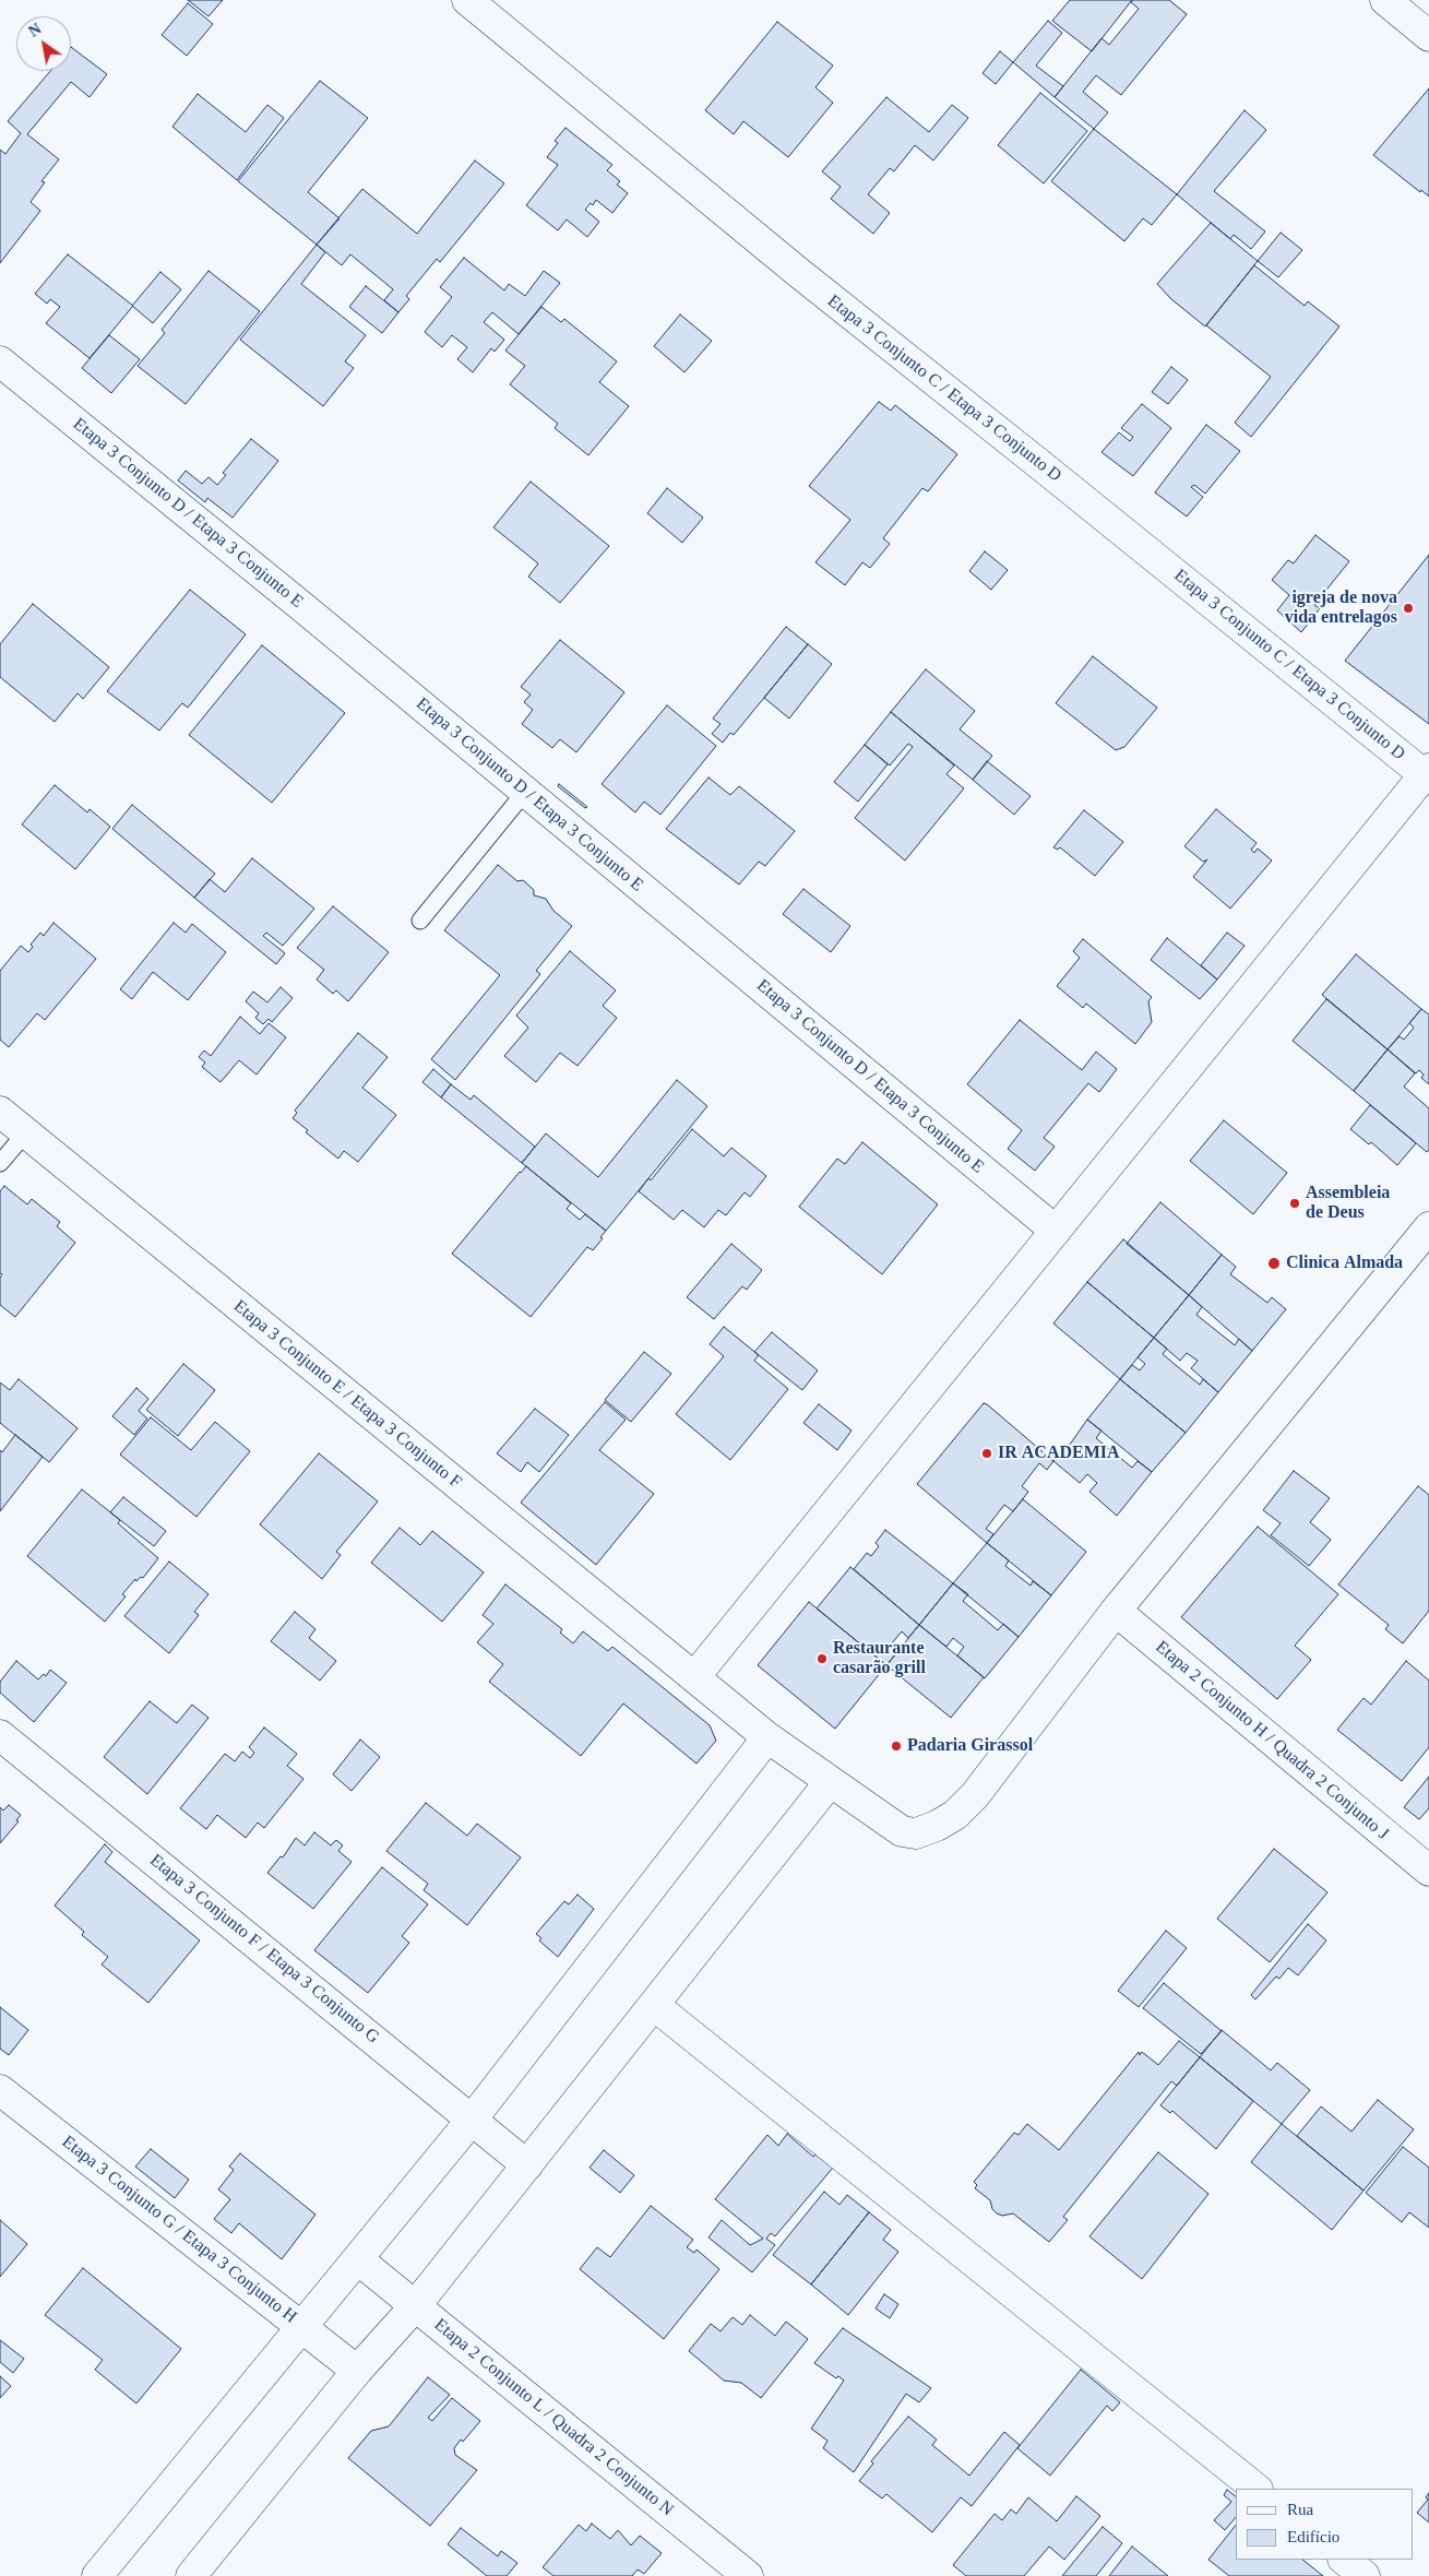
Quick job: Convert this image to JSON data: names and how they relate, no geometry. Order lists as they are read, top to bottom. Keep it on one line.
{"streets":{"street":["Etapa 3 Conjunto C / Etapa 3 Conjunto D","Etapa 3 Conjunto D / Etapa 3 Conjunto E","Etapa 3 Conjunto E / Etapa 3 Conjunto F","Etapa 2 Conjunto H / Quadra 2 Conjunto J","Etapa 3 Conjunto F / Etapa 3 Conjunto G","Etapa 3 Conjunto G / Etapa 3 Conjunto H","Etapa 2 Conjunto L / Quadra 2 Conjunto N"]},"crossings":[["Etapa 3 Conjunto E / Etapa 3 Conjunto F","Etapa 2 Conjunto H / Quadra 2 Conjunto J"]],"places":["igreja de nova vida entrelagos","Assembleia de Deus","Clinica Almada","IR ACADEMIA","Restaurante casarão grill","Padaria Girassol"],"legend":["Rua","Edifício"],"north":"top left"}
